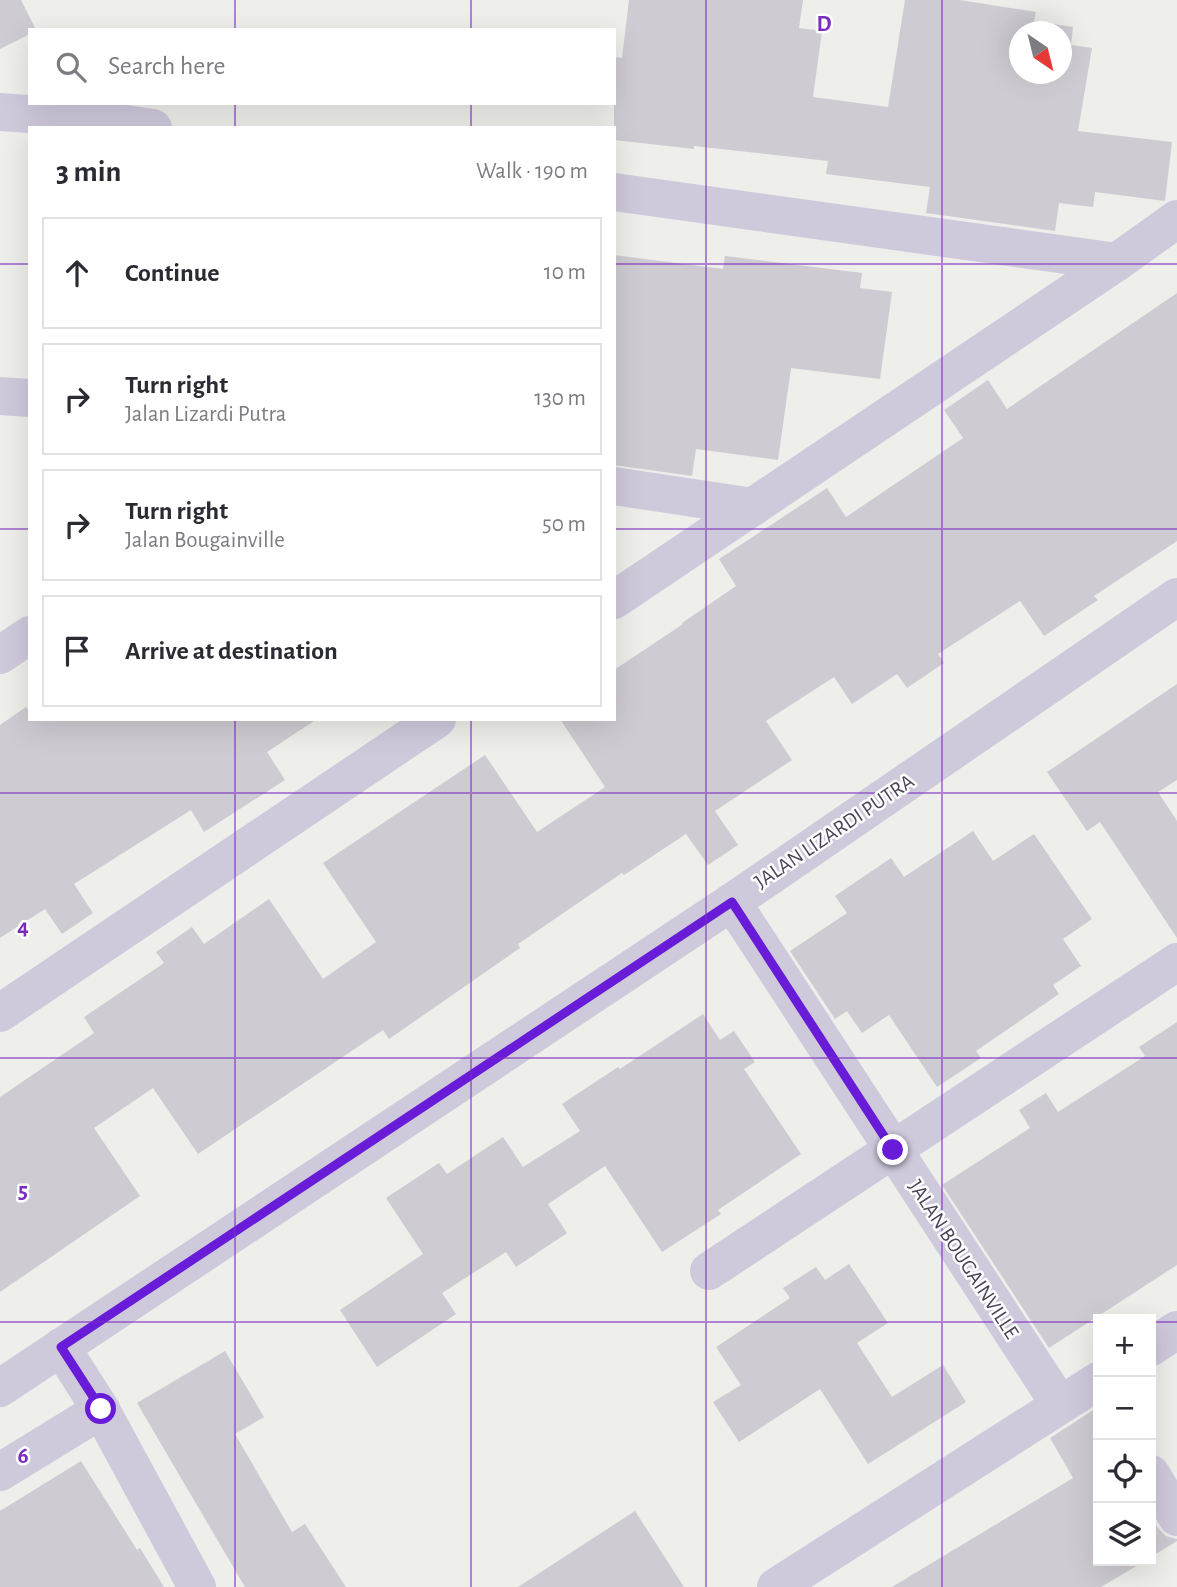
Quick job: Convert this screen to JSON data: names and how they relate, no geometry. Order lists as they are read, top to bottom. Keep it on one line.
{"streets":{"street":["JALAN LIZARDI PUTRA","JALAN BOUGAINVILLE"]},"crossings":[["JALAN LIZARDI PUTRA","JALAN BOUGAINVILLE"]],"north":"bottom right","page":{"search":"Search here","heading":["3 min","Walk · 190 m"],"list":[["Continue","10 m"],["Turn right","Jalan Lizardi Putra","130 m"],["Turn right","Jalan Bougainville","50 m"],"Arrive at destination"],"map_buttons":["+","−"]},"grid":{"columns":["D"],"rows":["4","5","6"]}}
